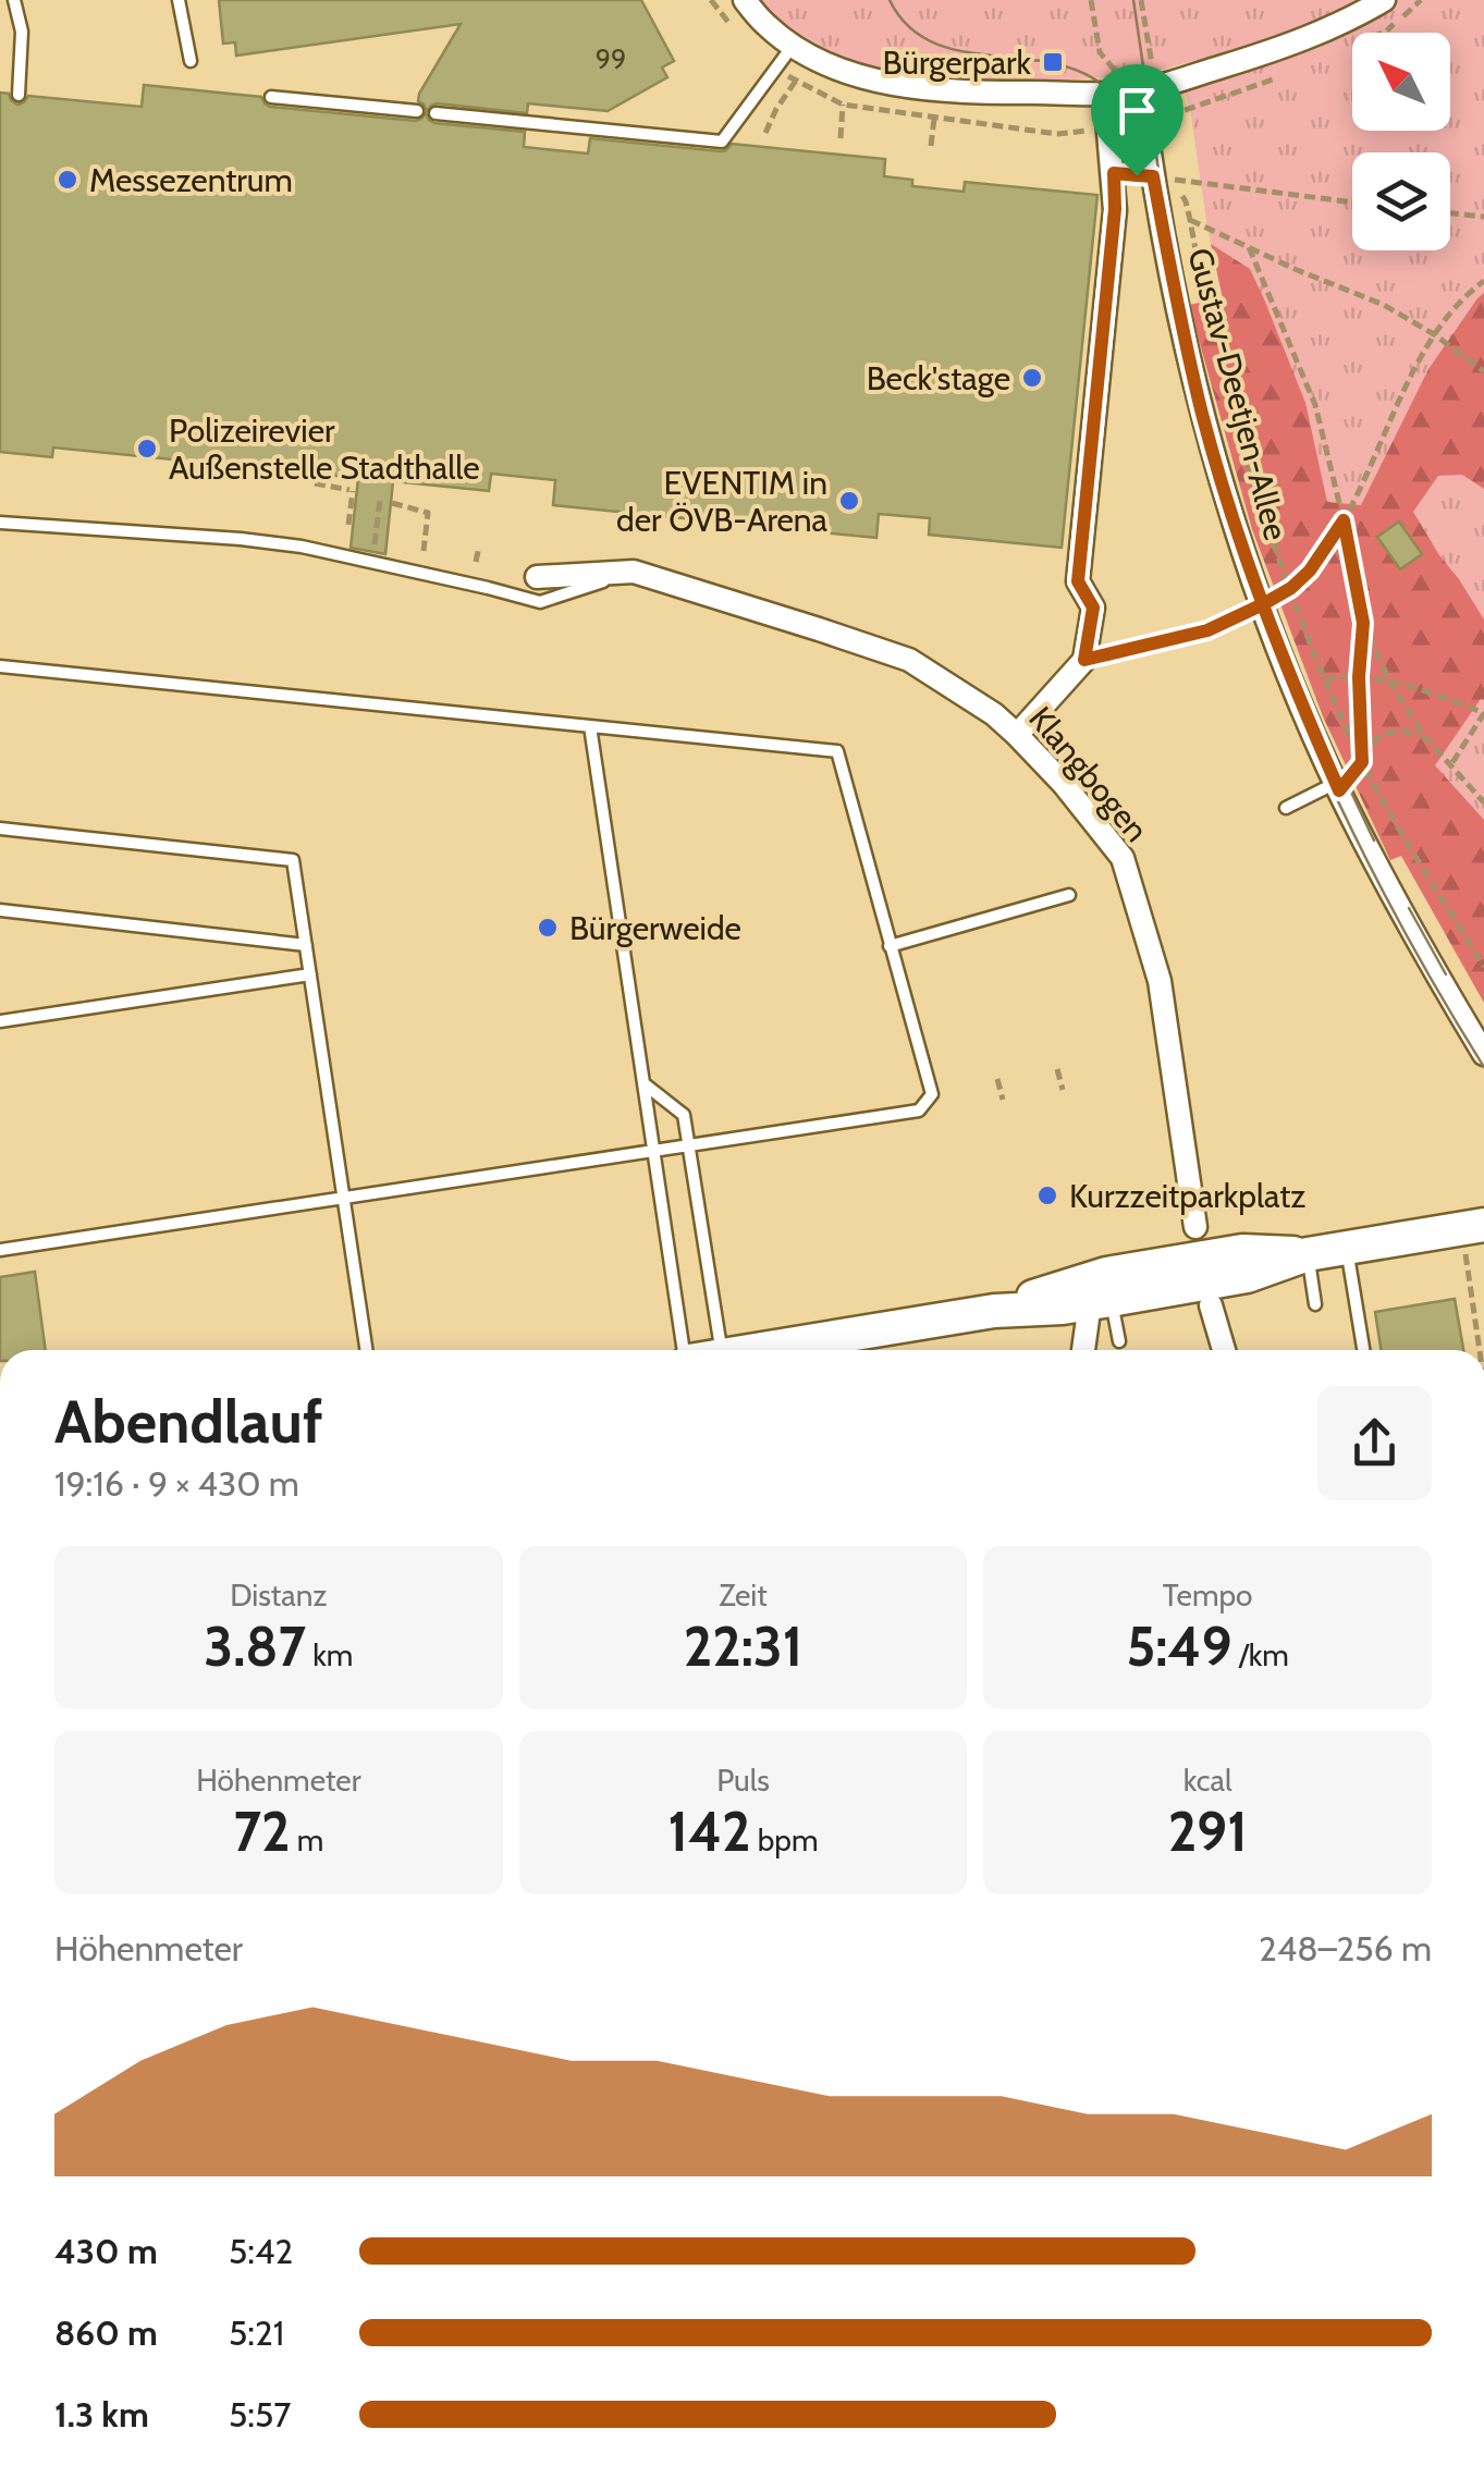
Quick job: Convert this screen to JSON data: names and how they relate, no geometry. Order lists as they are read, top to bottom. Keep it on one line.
{"streets":{"street":["Gustav-Deetjen-Allee","Klangbogen"]},"places":{"transit":["Bürgerpark"],"other":["Messezentrum","Beck'stage","Polizeirevier Außenstelle Stadthalle","EVENTIM in der ÖVB-Arena","Bürgerweide","Kurzzeitparkplatz"]},"house_numbers":["99"],"north":"top left","page":{"heading":["Abendlauf","19:16 · 9 × 430 m"],"stats":[["Distanz","3.87 km"],["Zeit","22:31"],["Tempo","5:49 /km"],["Höhenmeter","72 m"],["Puls","142 bpm"],["kcal","291"]],"chart":["Höhenmeter","248–256 m"],"list":[{"name":"430 m","note":"5:42"},{"name":"860 m","note":"5:21"},{"name":"1.3 km","note":"5:57"}]}}
